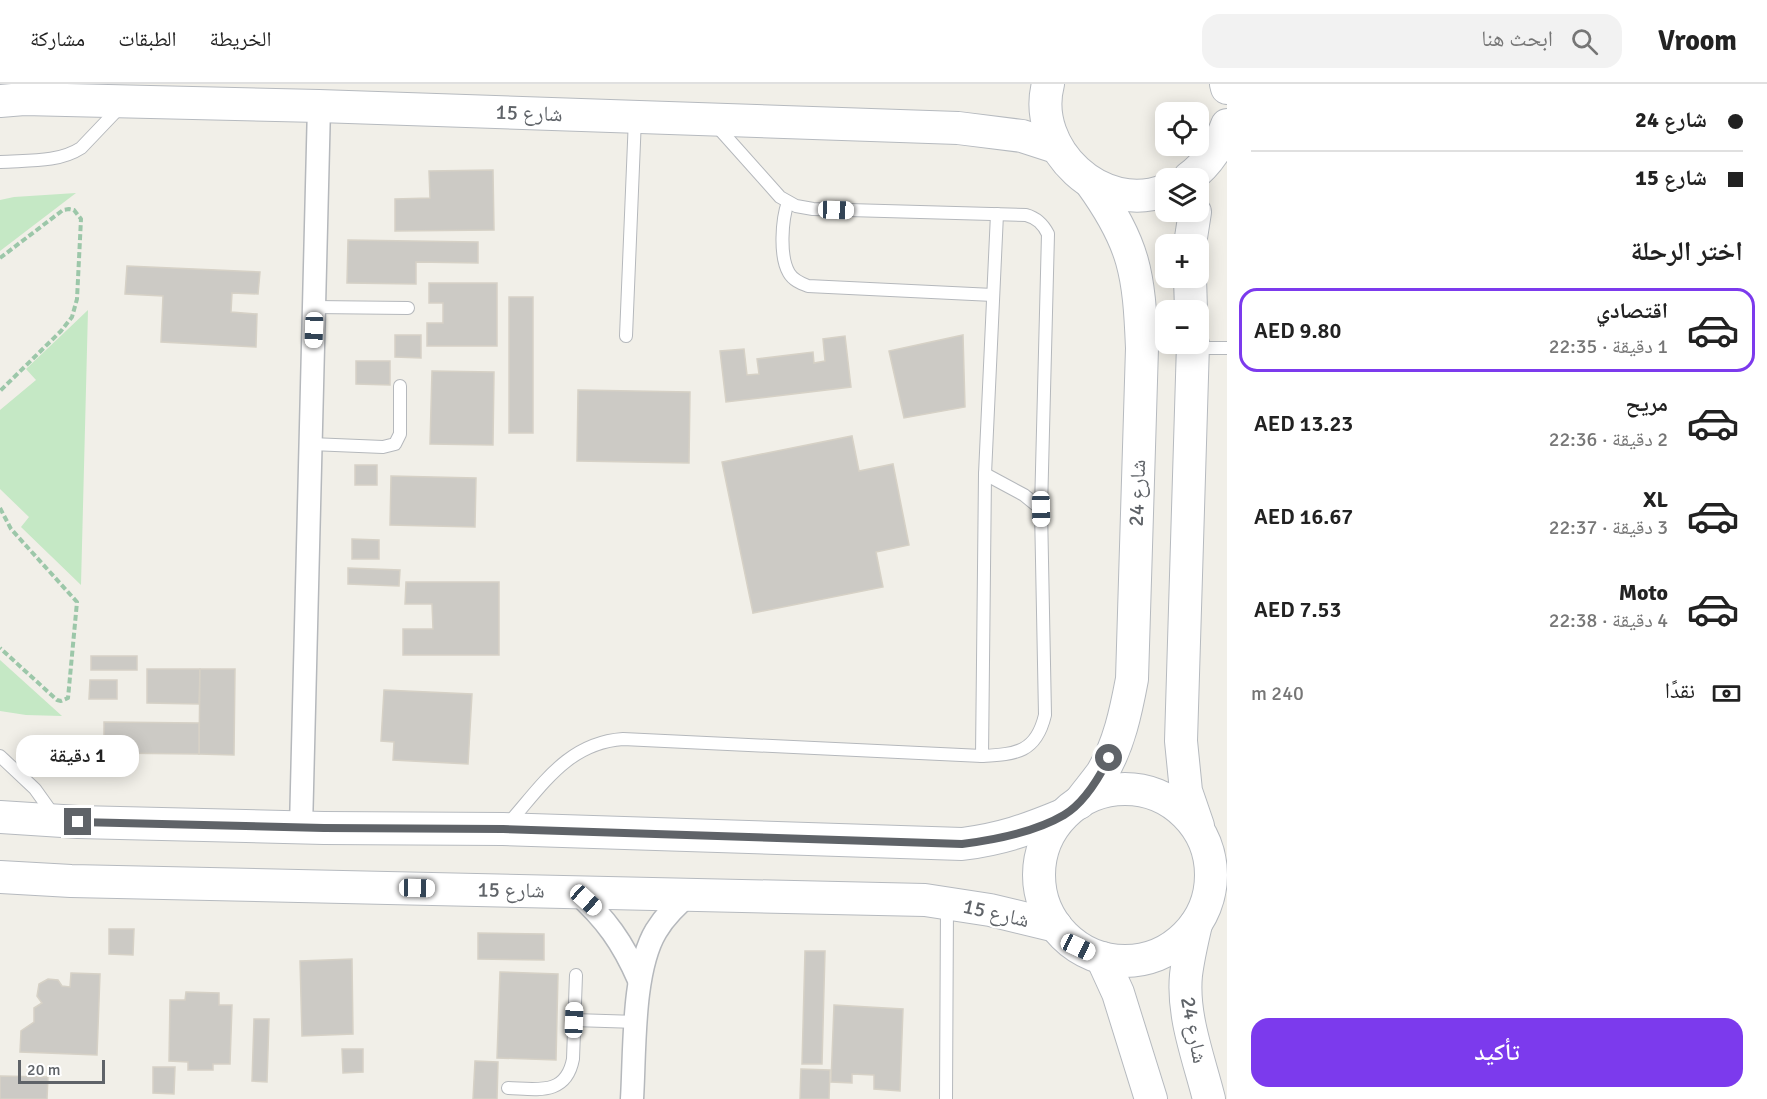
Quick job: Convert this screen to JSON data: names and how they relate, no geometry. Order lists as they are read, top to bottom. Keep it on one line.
{"streets":{"street":["شارع 15","شارع 24"]},"crossings":[["شارع 15","شارع 24"]],"scale_bar":"20 m","page":{"header":"Vroom","search":"ابحث هنا","nav":["الخريطة","الطبقات","مشاركة"],"banner":["شارع 24","شارع 15"],"map_buttons":["+","−"],"heading":"اختر الرحلة","list":[{"name":"اقتصادي","note":"1 دقيقة · 22:35","value":"AED 9.80"},{"name":"مريح","note":"2 دقيقة · 22:36","value":"AED 13.23"},{"name":"XL","note":"3 دقيقة · 22:37","value":"AED 16.67"},{"name":"Moto","note":"4 دقيقة · 22:38","value":"AED 7.53"}],"pay":["نقدًا","240 m"],"bubble":"1 دقيقة","buttons":"تأكيد","scale":"20 m"}}
